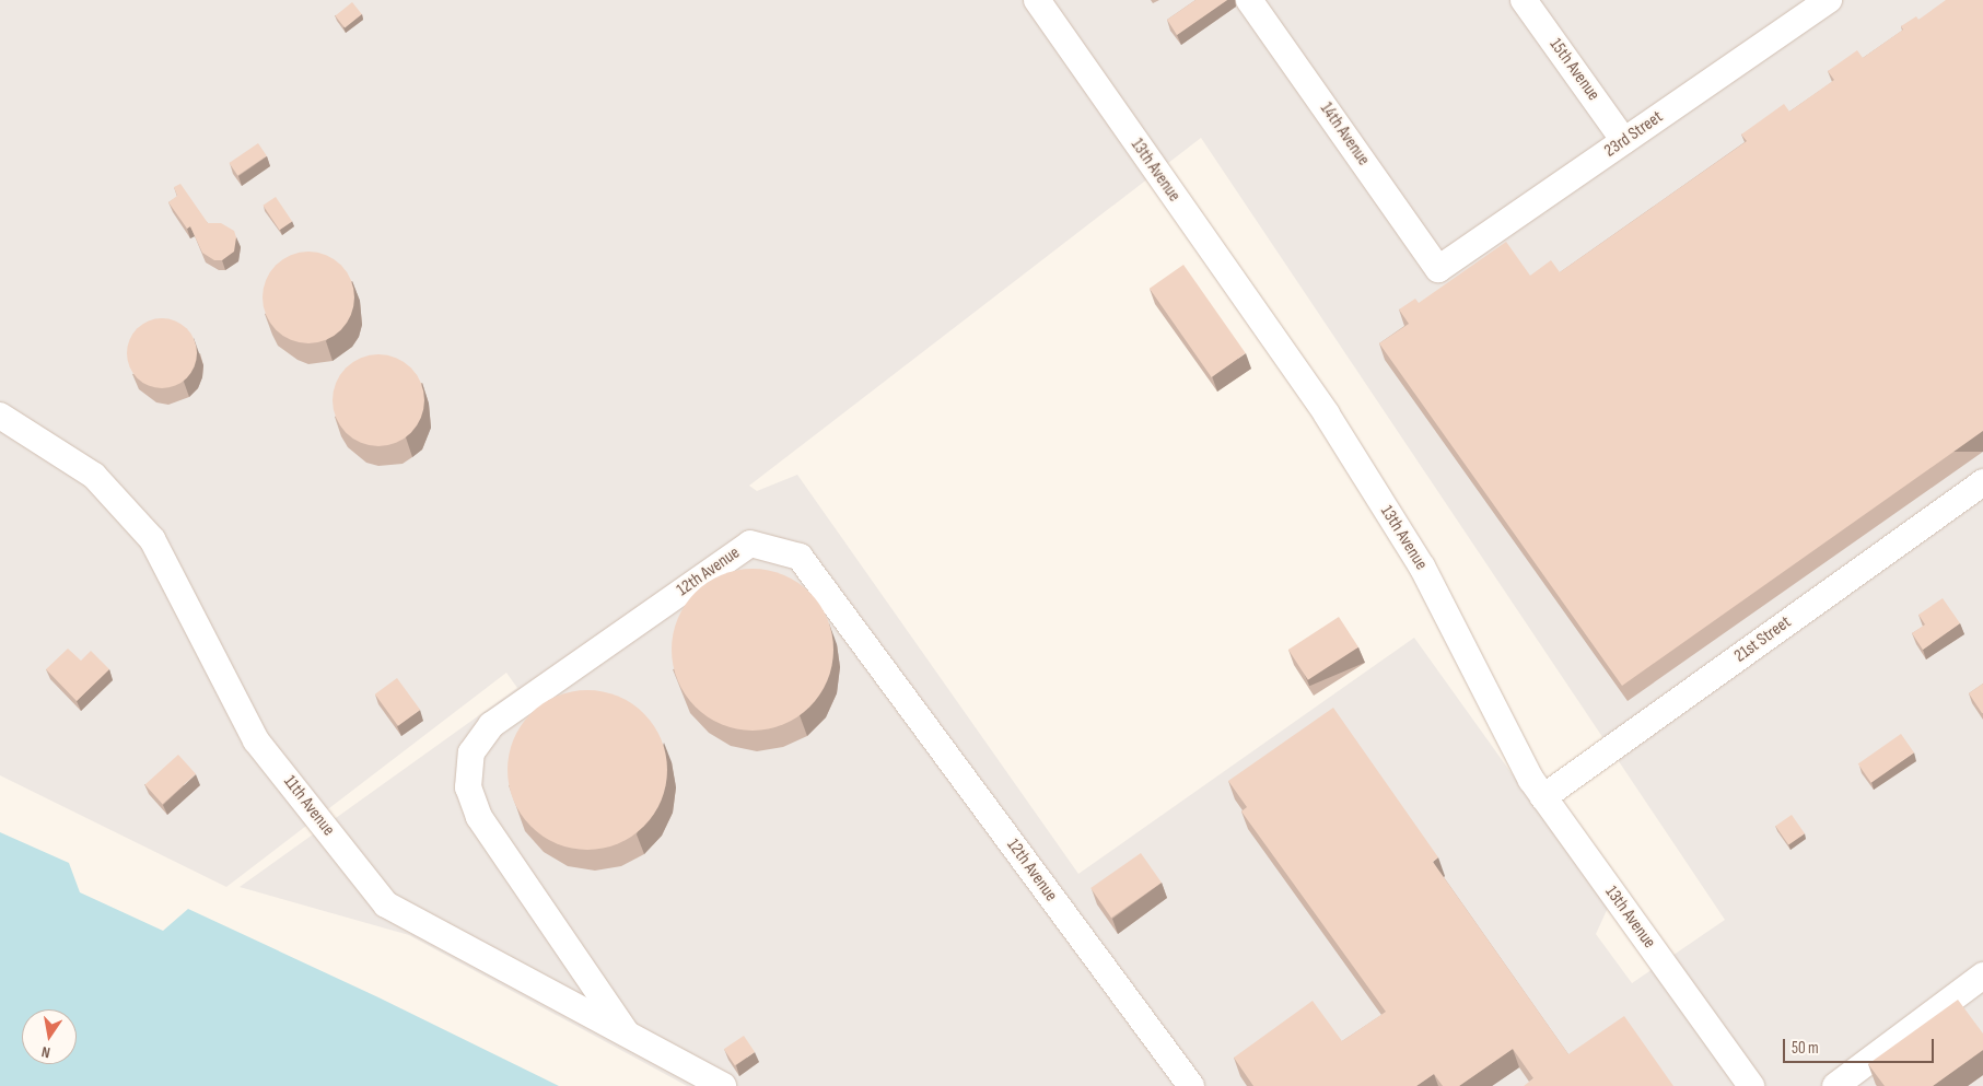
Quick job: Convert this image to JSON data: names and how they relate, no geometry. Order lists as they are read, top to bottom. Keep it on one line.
{"streets":{"lane":["15th Avenue","14th Avenue","23rd Street","13th Avenue","12th Avenue","21st Street","11th Avenue"]},"crossings":[["15th Avenue","23rd Street"],["14th Avenue","23rd Street"],["13th Avenue","21st Street"],["12th Avenue","11th Avenue"]],"scale_bar":"50 m","north":"bottom"}
